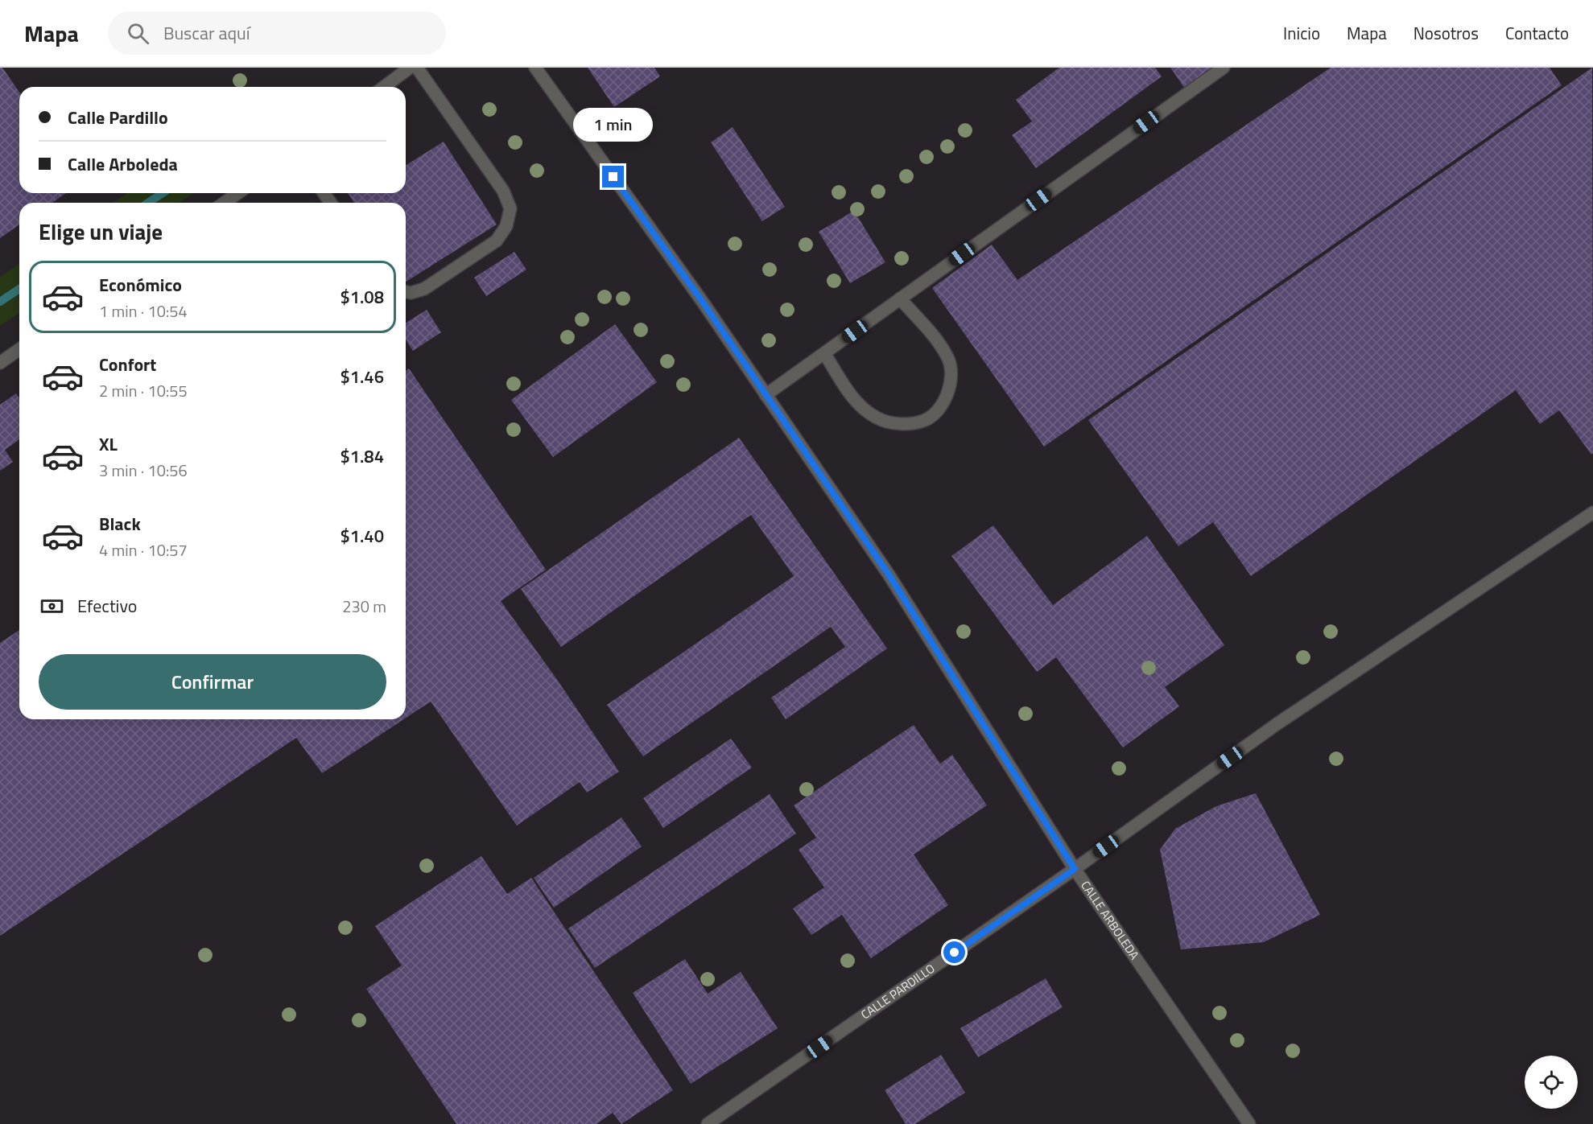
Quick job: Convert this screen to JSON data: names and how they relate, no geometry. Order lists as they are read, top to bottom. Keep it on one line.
{"streets":{"street":["CALLE ARBOLEDA","CALLE PARDILLO"]},"crossings":[["CALLE ARBOLEDA","CALLE PARDILLO"]],"page":{"header":"Mapa","search":"Buscar aquí","nav":["Inicio","Mapa","Nosotros","Contacto"],"banner":["Calle Pardillo","Calle Arboleda"],"bubble":"1 min","heading":"Elige un viaje","list":[{"name":"Económico","note":"1 min · 10:54","value":"$1.08"},{"name":"Confort","note":"2 min · 10:55","value":"$1.46"},{"name":"XL","note":"3 min · 10:56","value":"$1.84"},{"name":"Black","note":"4 min · 10:57","value":"$1.40"}],"pay":["Efectivo","230 m"],"buttons":"Confirmar"}}
